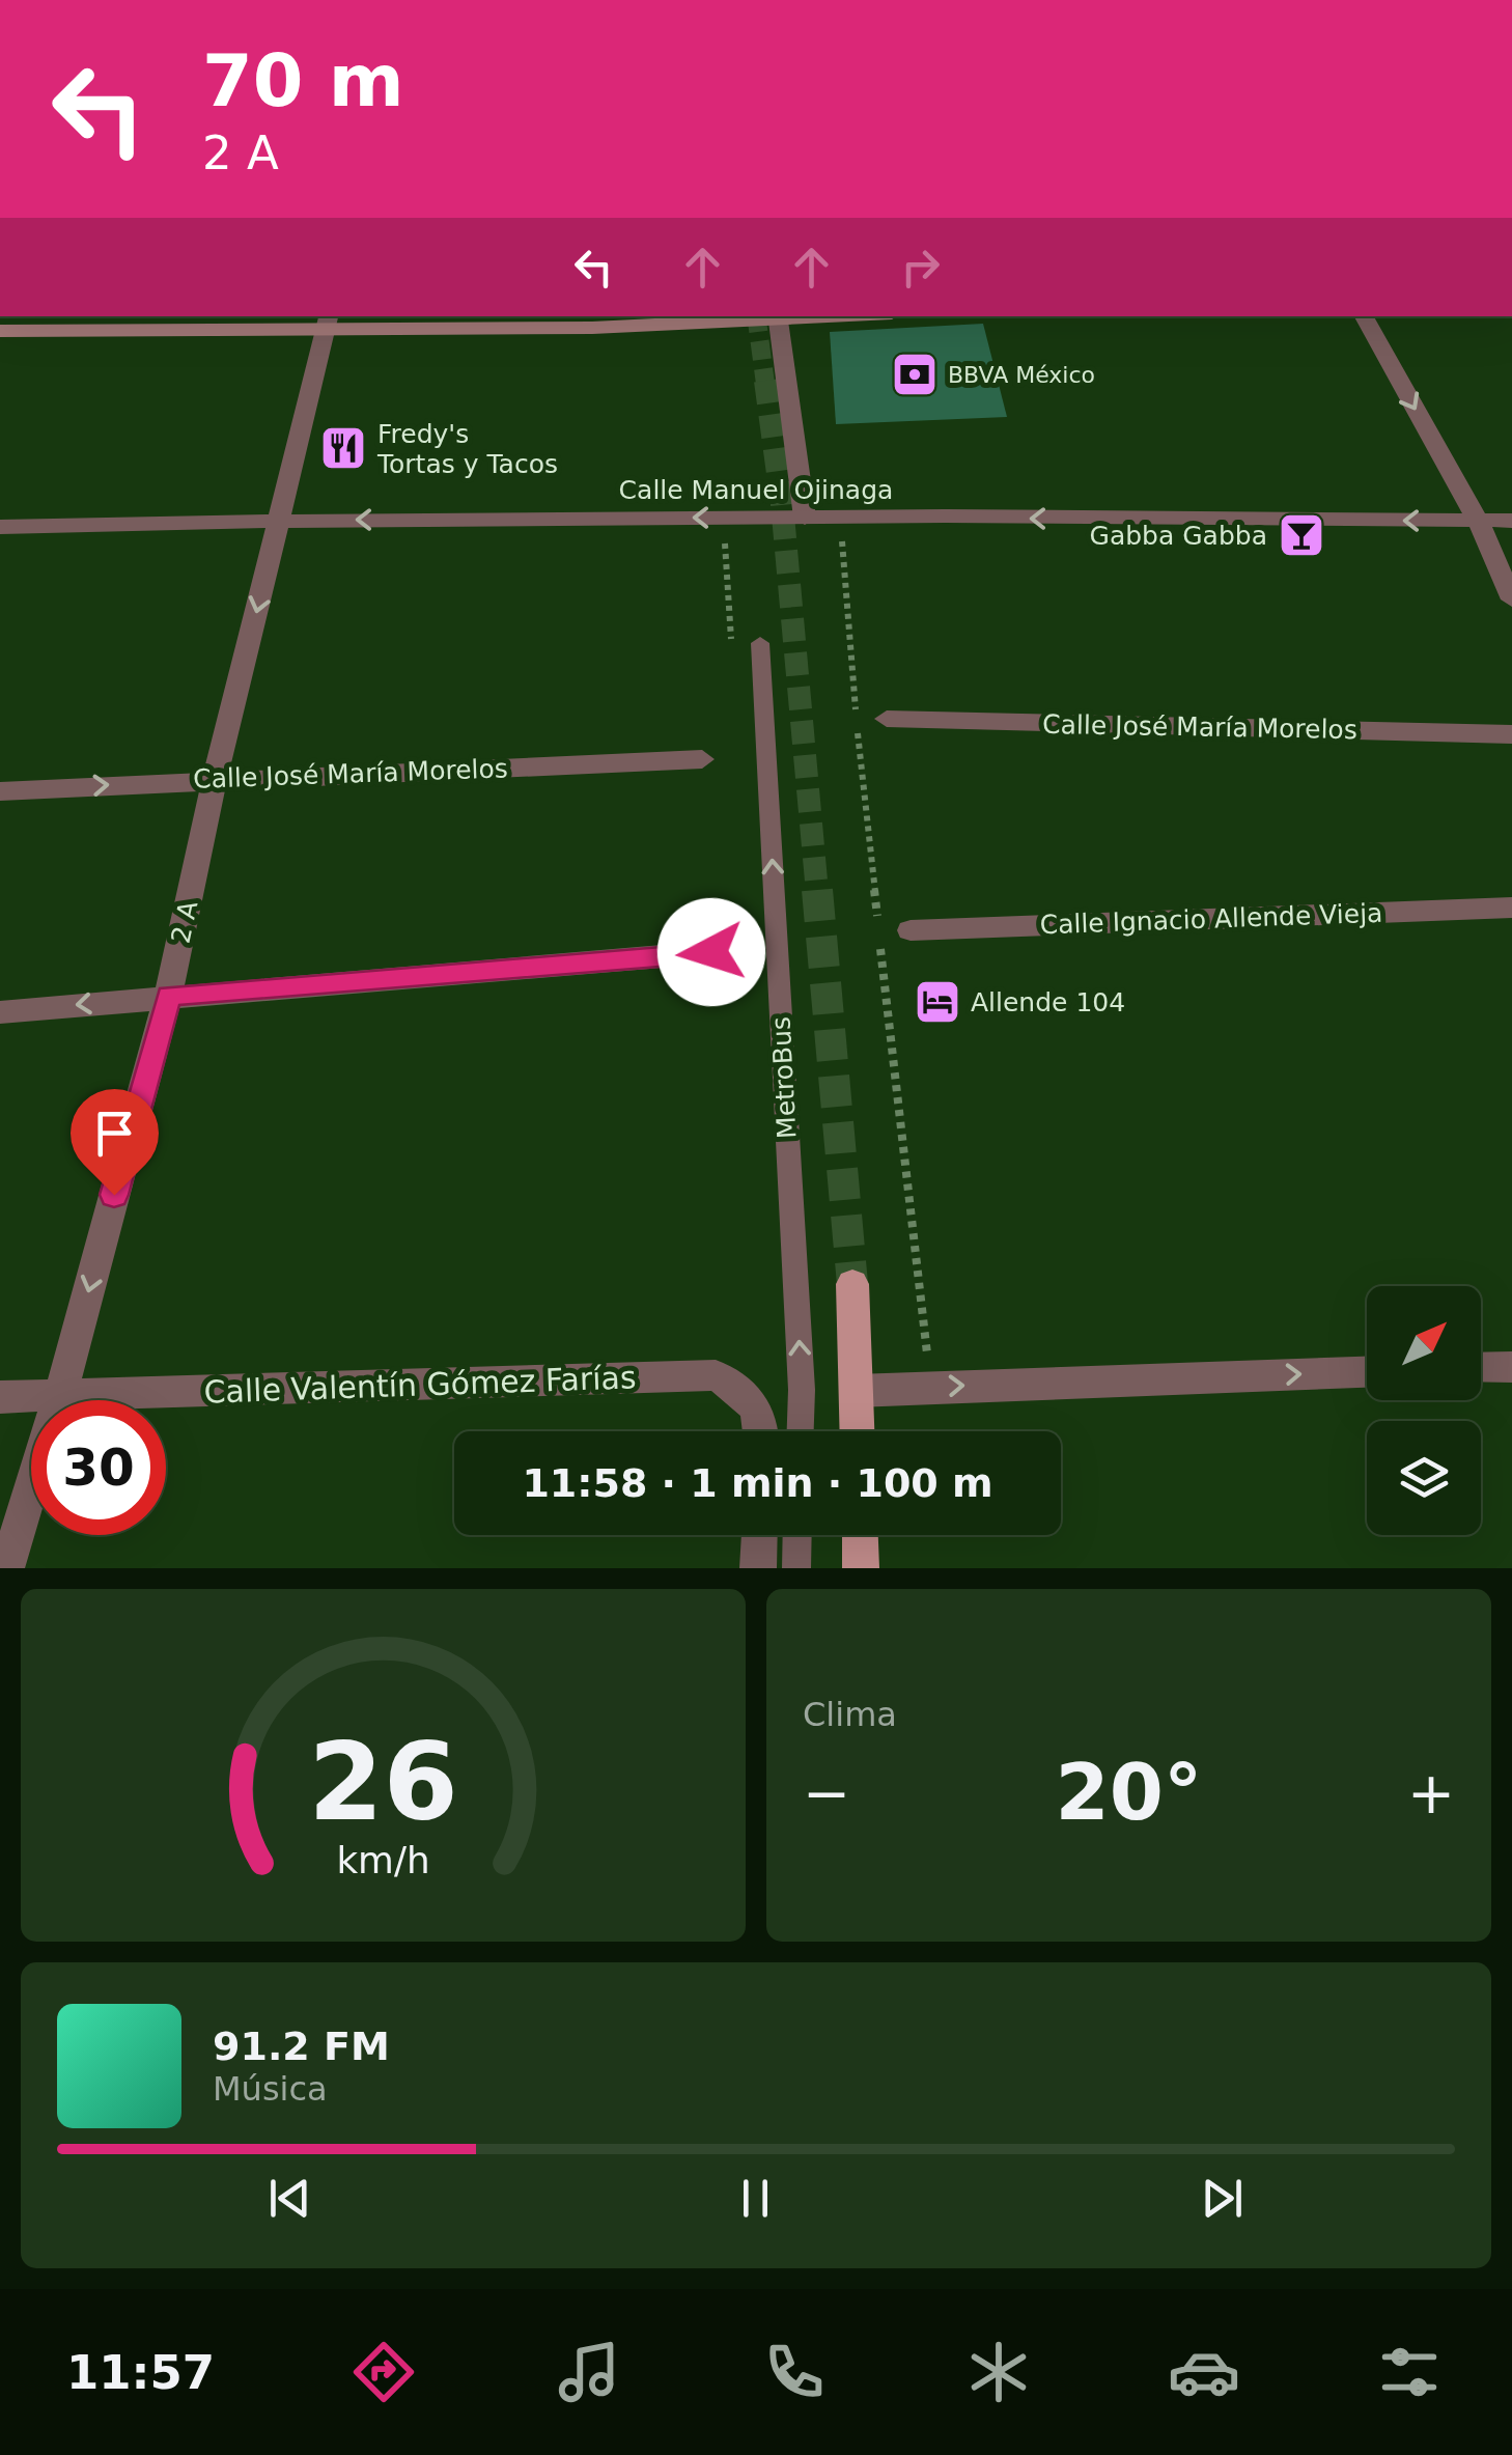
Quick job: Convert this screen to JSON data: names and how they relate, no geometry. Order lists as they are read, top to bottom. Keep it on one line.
{"streets":{"street":["Calle Manuel Ojinaga","Calle José María Morelos","Calle Ignacio Allende Vieja","2 A","Calle Valentín Gómez Farías"],"lane":["MetroBus"]},"crossings":[["Calle Manuel Ojinaga","2 A"],["Calle José María Morelos","2 A"],["2 A","Calle Valentín Gómez Farías"]],"one_way":["Calle Manuel Ojinaga","2 A","MetroBus"],"places":{"bank":["BBVA México"],"restaurant":["Fredy's Tortas y Tacos"],"bar":["Gabba Gabba"],"hotel":["Allende 104"]},"north":"top right","page":{"turn":["70 m","2 A"],"limit":"30","trip":"11:58 · 1 min · 100 m","tile":"Clima","heat":["−","20°","+"],"song":["91.2 FM","Música"],"tabs":"11:57","gauge":["26","km/h"]}}
